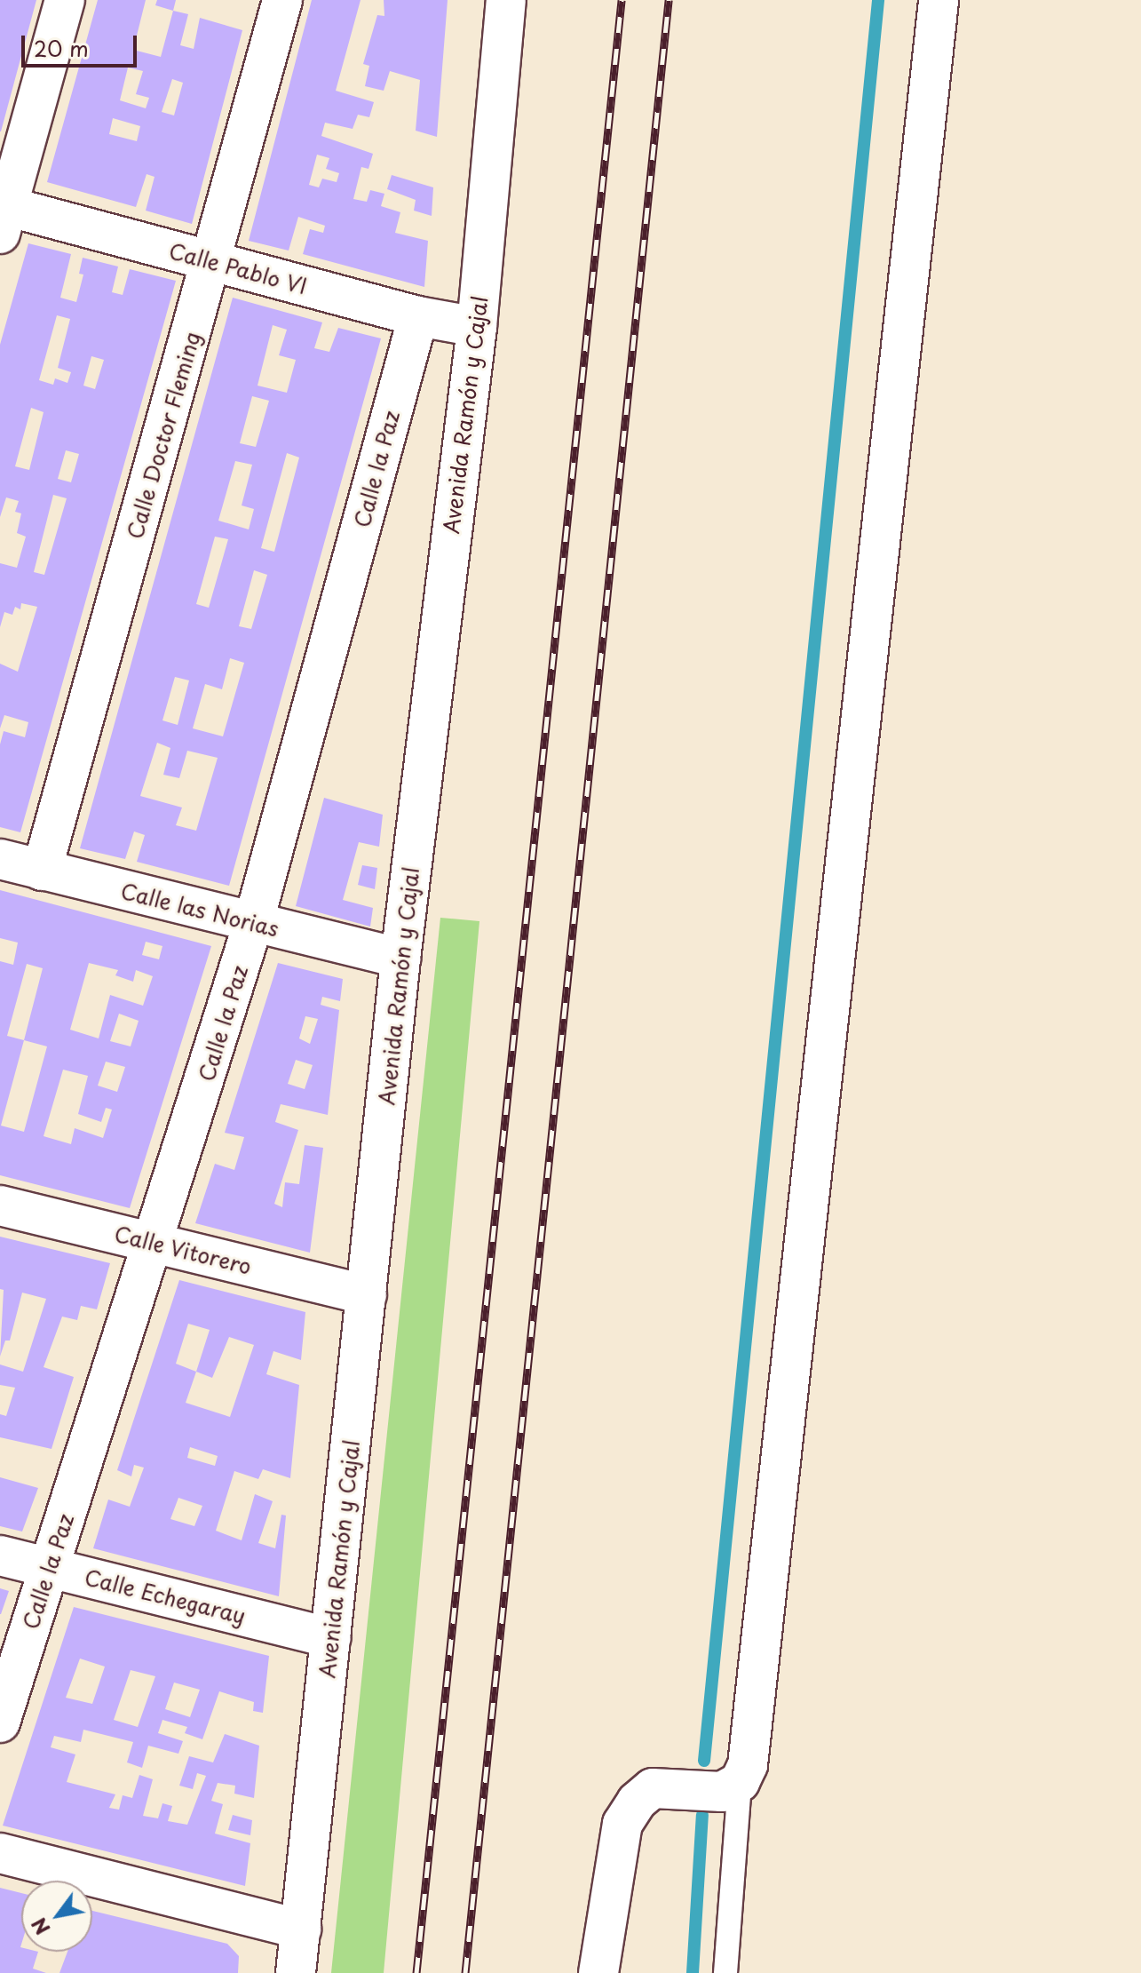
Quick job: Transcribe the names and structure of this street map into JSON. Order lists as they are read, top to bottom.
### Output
{
  "streets": {
    "street": [
      "Calle Pablo VI",
      "Avenida Ramón y Cajal",
      "Calle Doctor Fleming",
      "Calle la Paz",
      "Calle las Norias",
      "Calle Vitorero",
      "Calle Echegaray"
    ]
  },
  "crossings": [
    ["Calle Pablo VI", "Avenida Ramón y Cajal"],
    ["Calle Pablo VI", "Calle Doctor Fleming"],
    ["Calle Pablo VI", "Calle la Paz"],
    ["Avenida Ramón y Cajal", "Calle las Norias"],
    ["Avenida Ramón y Cajal", "Calle Vitorero"],
    ["Avenida Ramón y Cajal", "Calle Echegaray"],
    ["Calle Doctor Fleming", "Calle las Norias"],
    ["Calle la Paz", "Calle las Norias"],
    ["Calle la Paz", "Calle Vitorero"],
    ["Calle la Paz", "Calle Echegaray"]
  ],
  "scale_bar": "20 m",
  "north": "bottom left"
}
